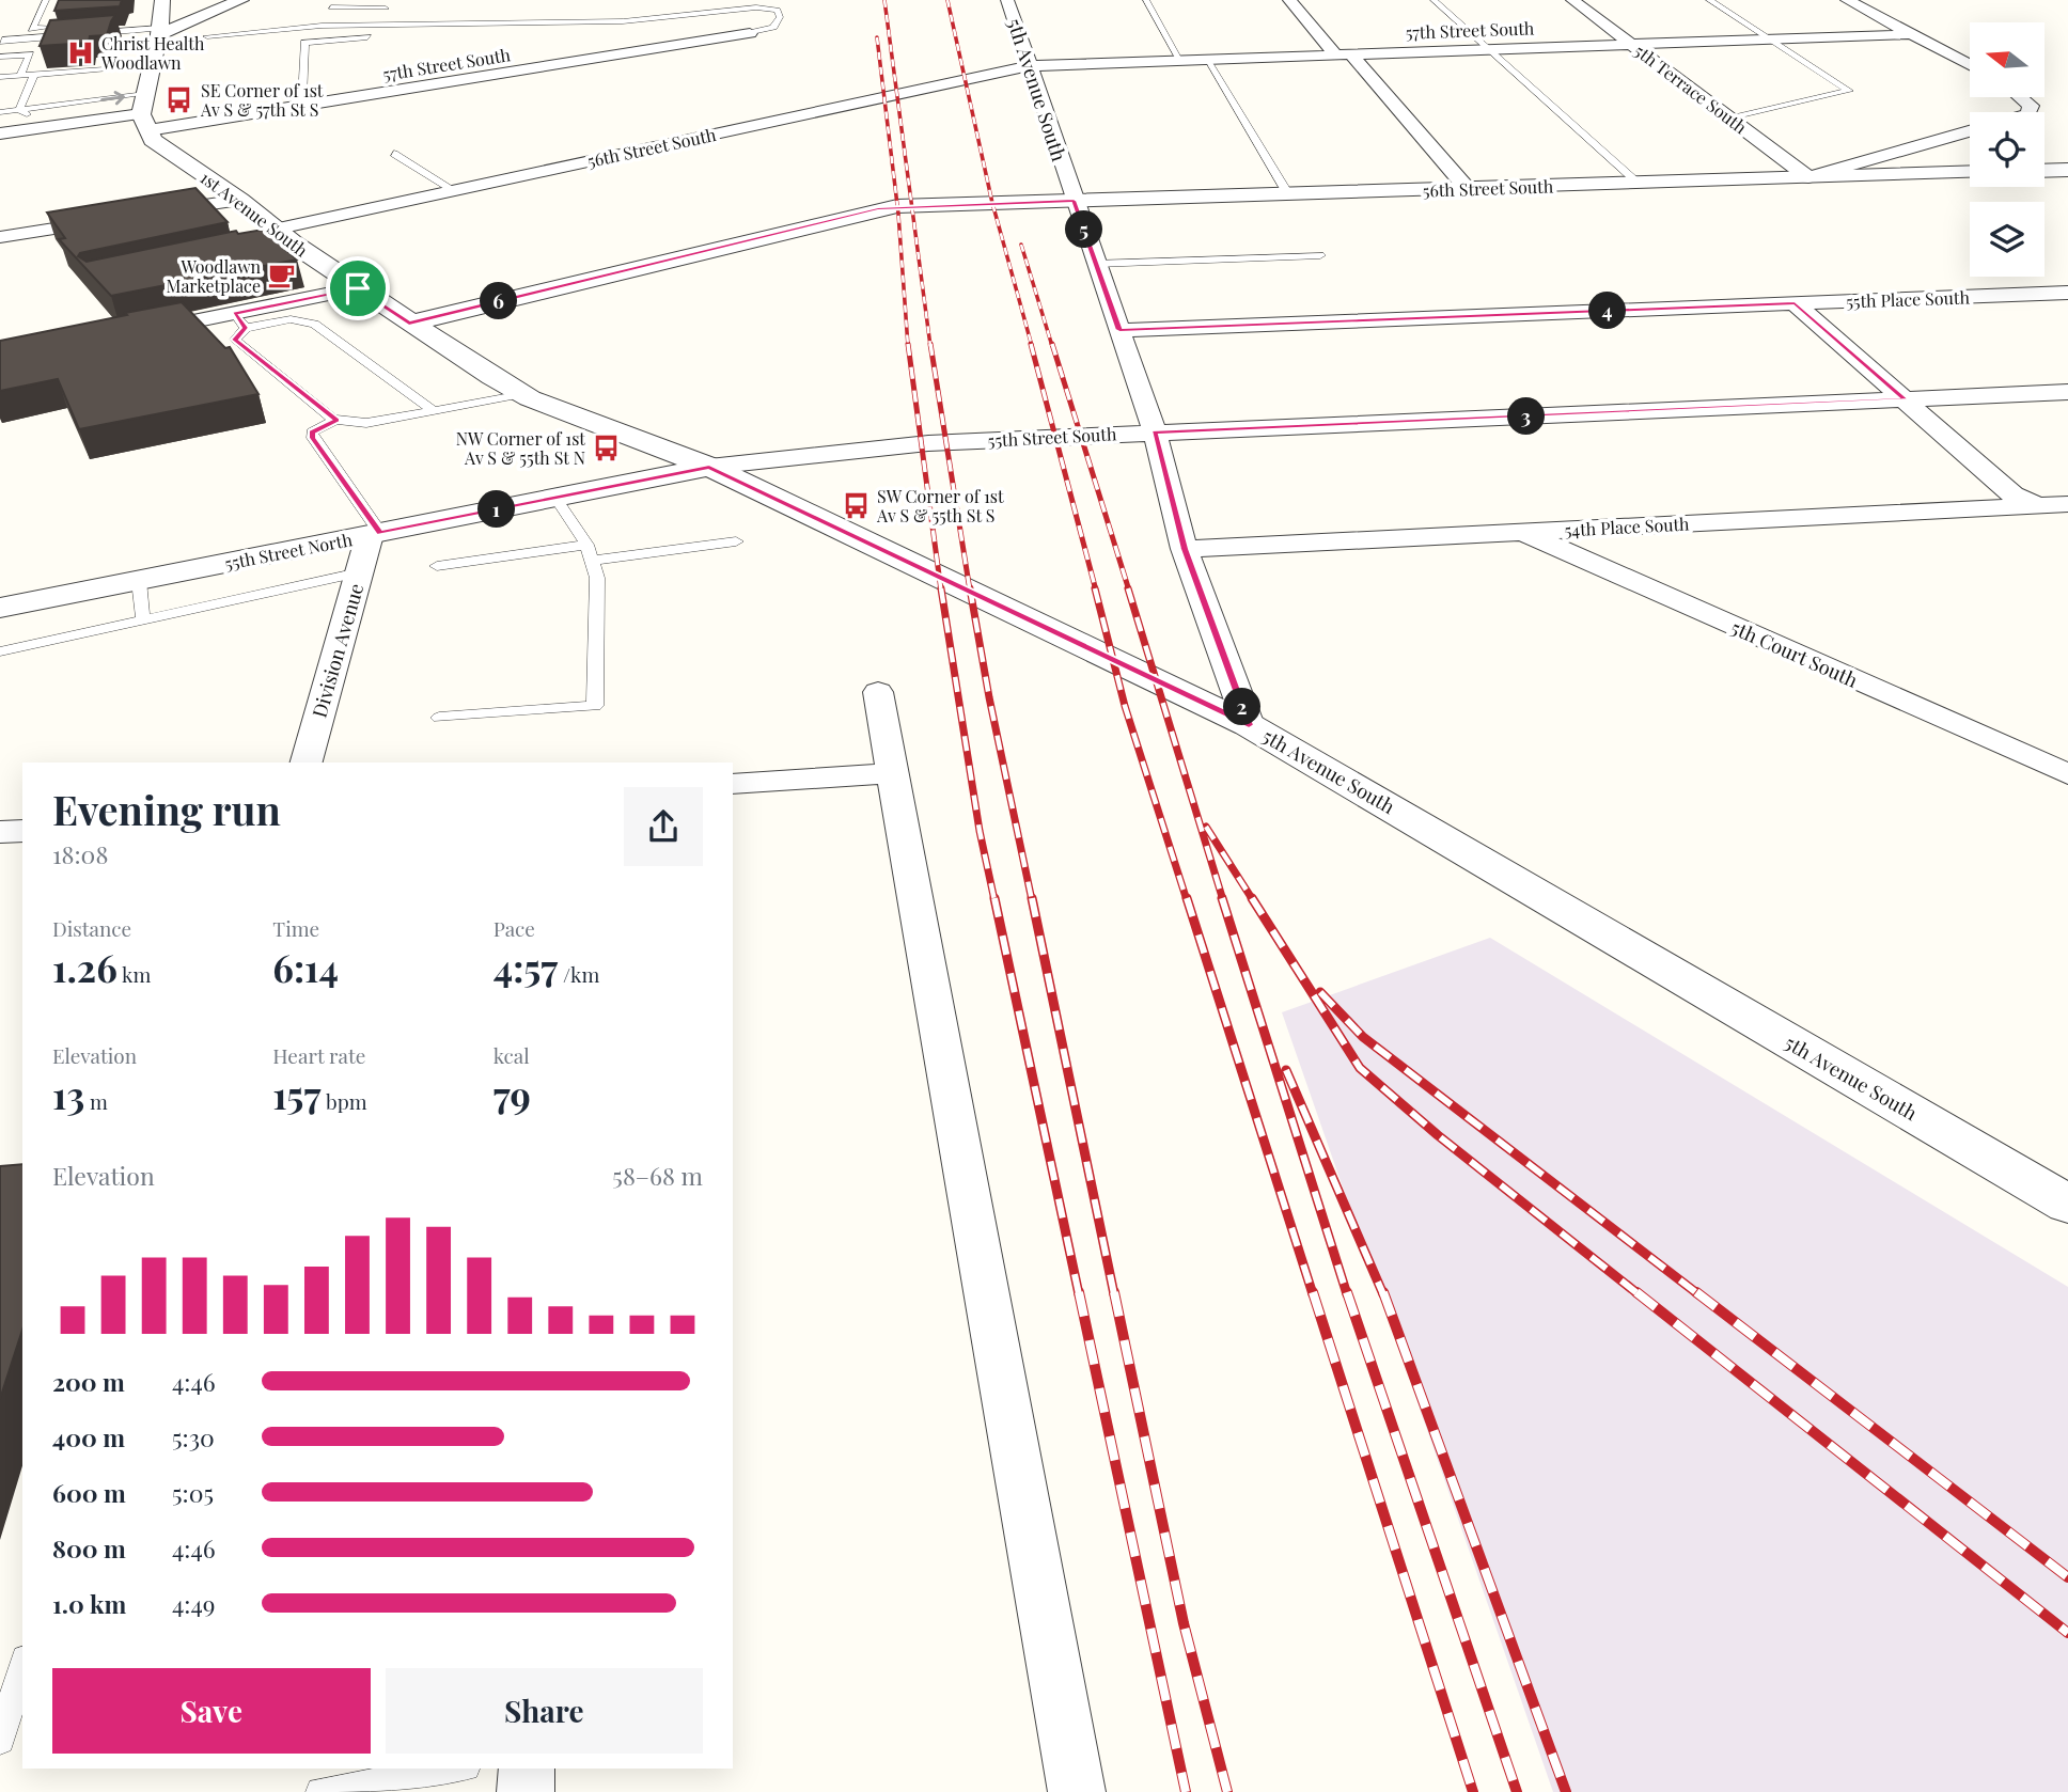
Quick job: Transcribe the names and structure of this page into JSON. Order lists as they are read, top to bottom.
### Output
{
  "streets": {
    "street": [
      "57th Street South",
      "5th Terrace South",
      "5th Avenue South",
      "56th Street South",
      "1st Avenue South",
      "55th Place South",
      "55th Street South",
      "54th Place South",
      "55th Street North",
      "Division Avenue",
      "5th Court South"
    ]
  },
  "crossings": [
    ["57th Street South", "5th Terrace South"],
    ["57th Street South", "5th Avenue South"],
    ["57th Street South", "56th Street South"],
    ["57th Street South", "1st Avenue South"],
    ["5th Terrace South", "56th Street South"],
    ["5th Avenue South", "56th Street South"],
    ["5th Avenue South", "1st Avenue South"],
    ["5th Avenue South", "55th Place South"],
    ["5th Avenue South", "55th Street South"],
    ["5th Avenue South", "54th Place South"],
    ["56th Street South", "1st Avenue South"],
    ["1st Avenue South", "55th Street South"],
    ["1st Avenue South", "55th Street North"],
    ["55th Street South", "55th Street North"],
    ["54th Place South", "5th Court South"],
    ["55th Street North", "Division Avenue"]
  ],
  "places": {
    "hospital": ["Christ Health Woodlawn"],
    "bus stop": ["SE Corner of 1st Av S & 57th St S", "NW Corner of 1st Av S & 55th St N", "SW Corner of 1st Av S & 55th St S"],
    "cafe": ["Woodlawn Marketplace"]
  },
  "north": "left",
  "page": {
    "pins": [
      "5",
      "6",
      "4",
      "3",
      "1",
      "2"
    ],
    "heading": ["Evening run", "18:08"],
    "stats": [
      ["Distance", "1.26 km"],
      ["Time", "6:14"],
      ["Pace", "4:57 /km"],
      ["Elevation", "13 m"],
      ["Heart rate", "157 bpm"],
      ["kcal", "79"]
    ],
    "chart": ["Elevation", "58–68 m"],
    "list": [
      {
        "name": "200 m",
        "note": "4:46"
      },
      {
        "name": "400 m",
        "note": "5:30"
      },
      {
        "name": "600 m",
        "note": "5:05"
      },
      {
        "name": "800 m",
        "note": "4:46"
      },
      {
        "name": "1.0 km",
        "note": "4:49"
      }
    ],
    "buttons": ["Save", "Share"]
  }
}
